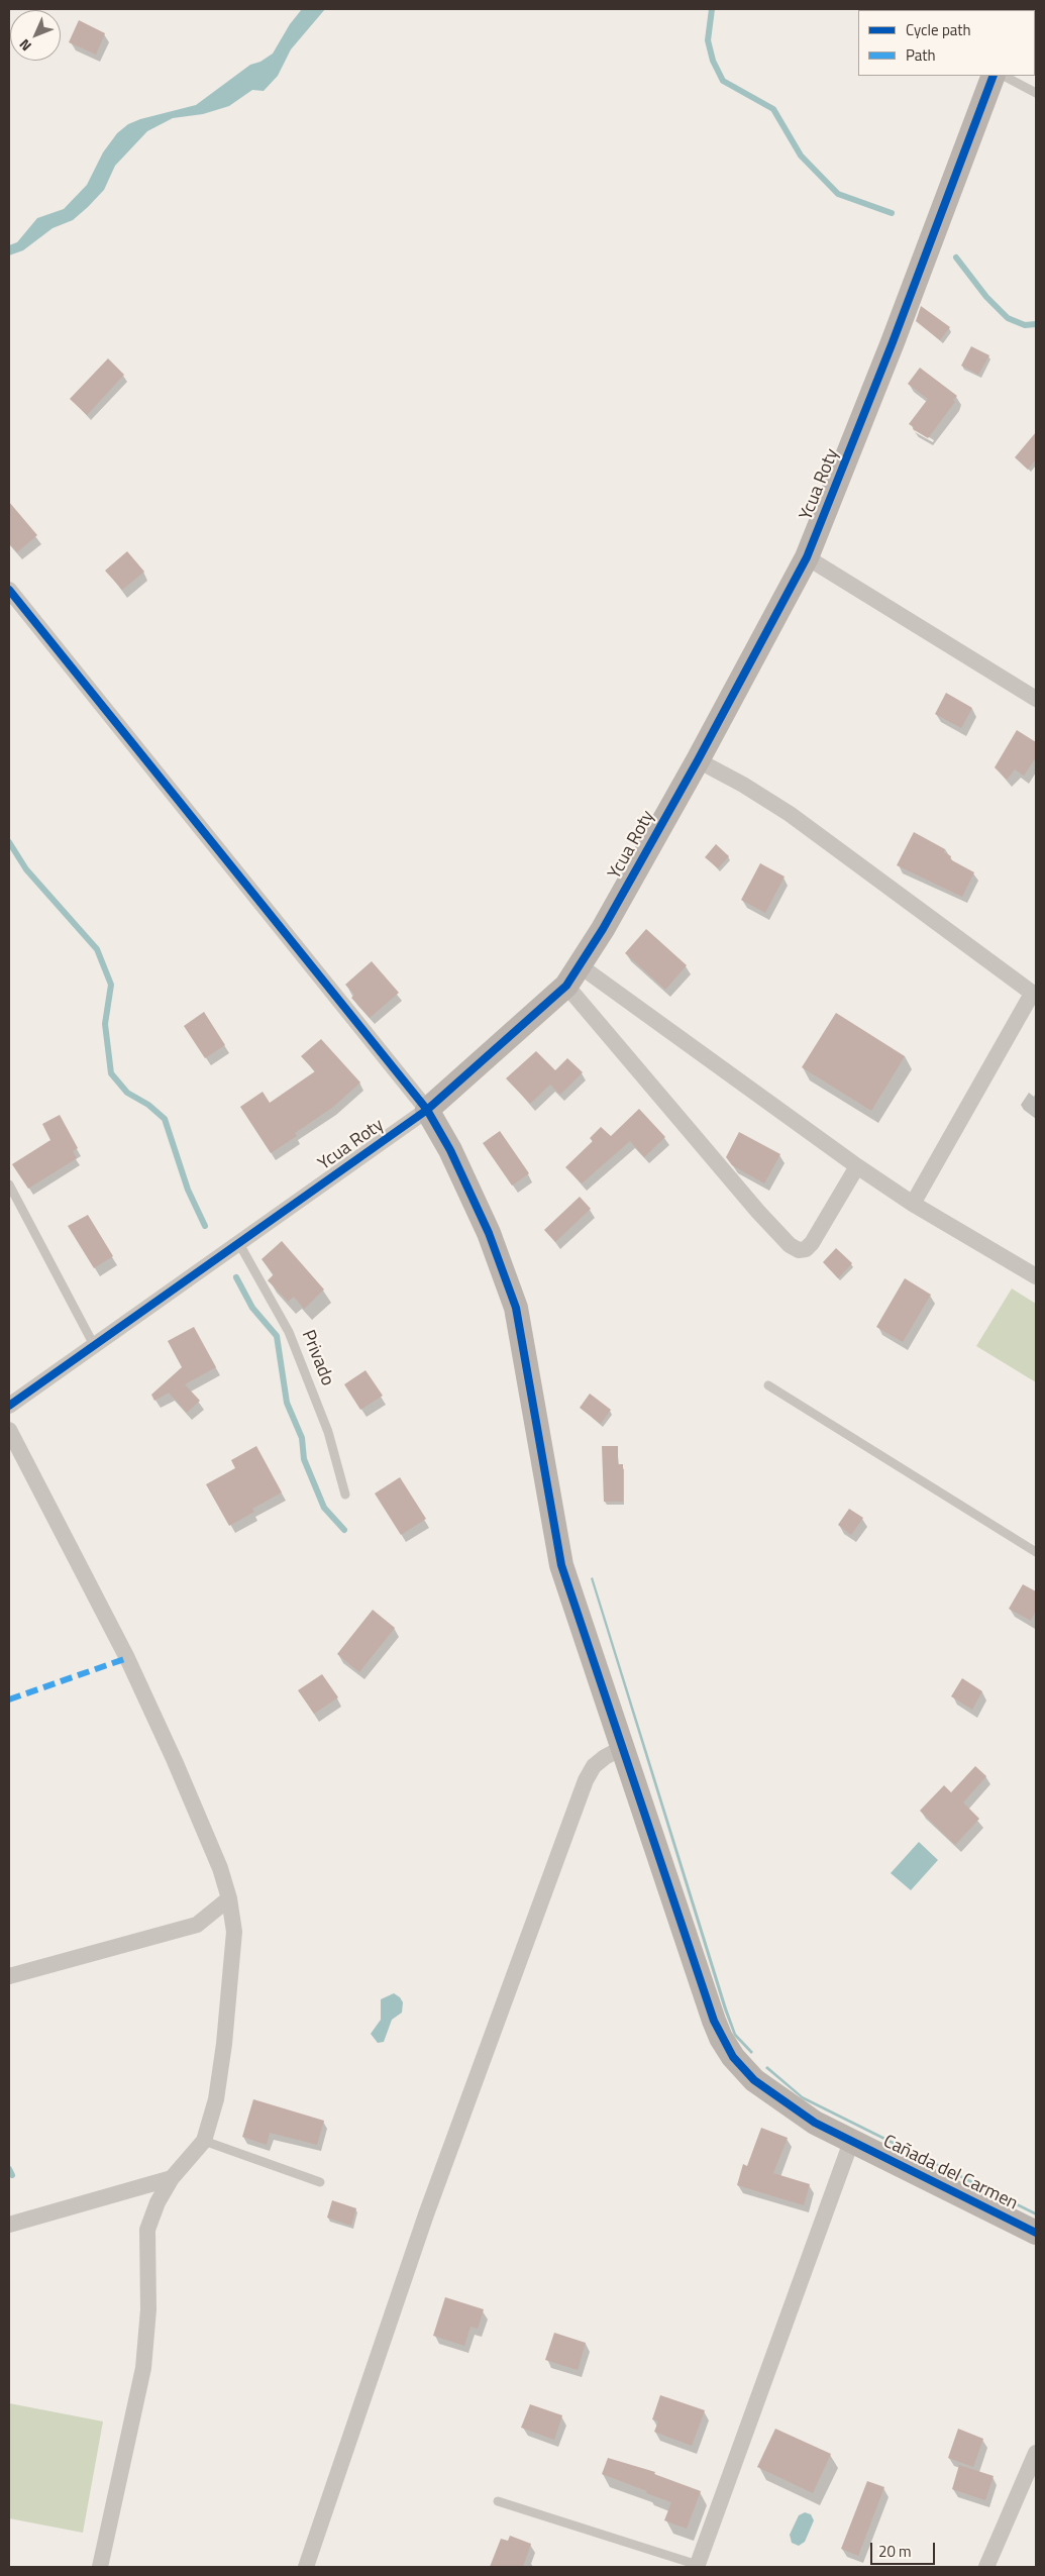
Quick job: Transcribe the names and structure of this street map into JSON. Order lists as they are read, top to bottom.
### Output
{
  "streets": {
    "street": ["Ycua Roty", "Cañada del Carmen"],
    "lane": ["Privado"]
  },
  "crossings": [
    ["Ycua Roty", "Privado"],
    ["Ycua Roty", "Cañada del Carmen"]
  ],
  "legend": ["Cycle path", "Path"],
  "scale_bar": "20 m",
  "north": "bottom left"
}
